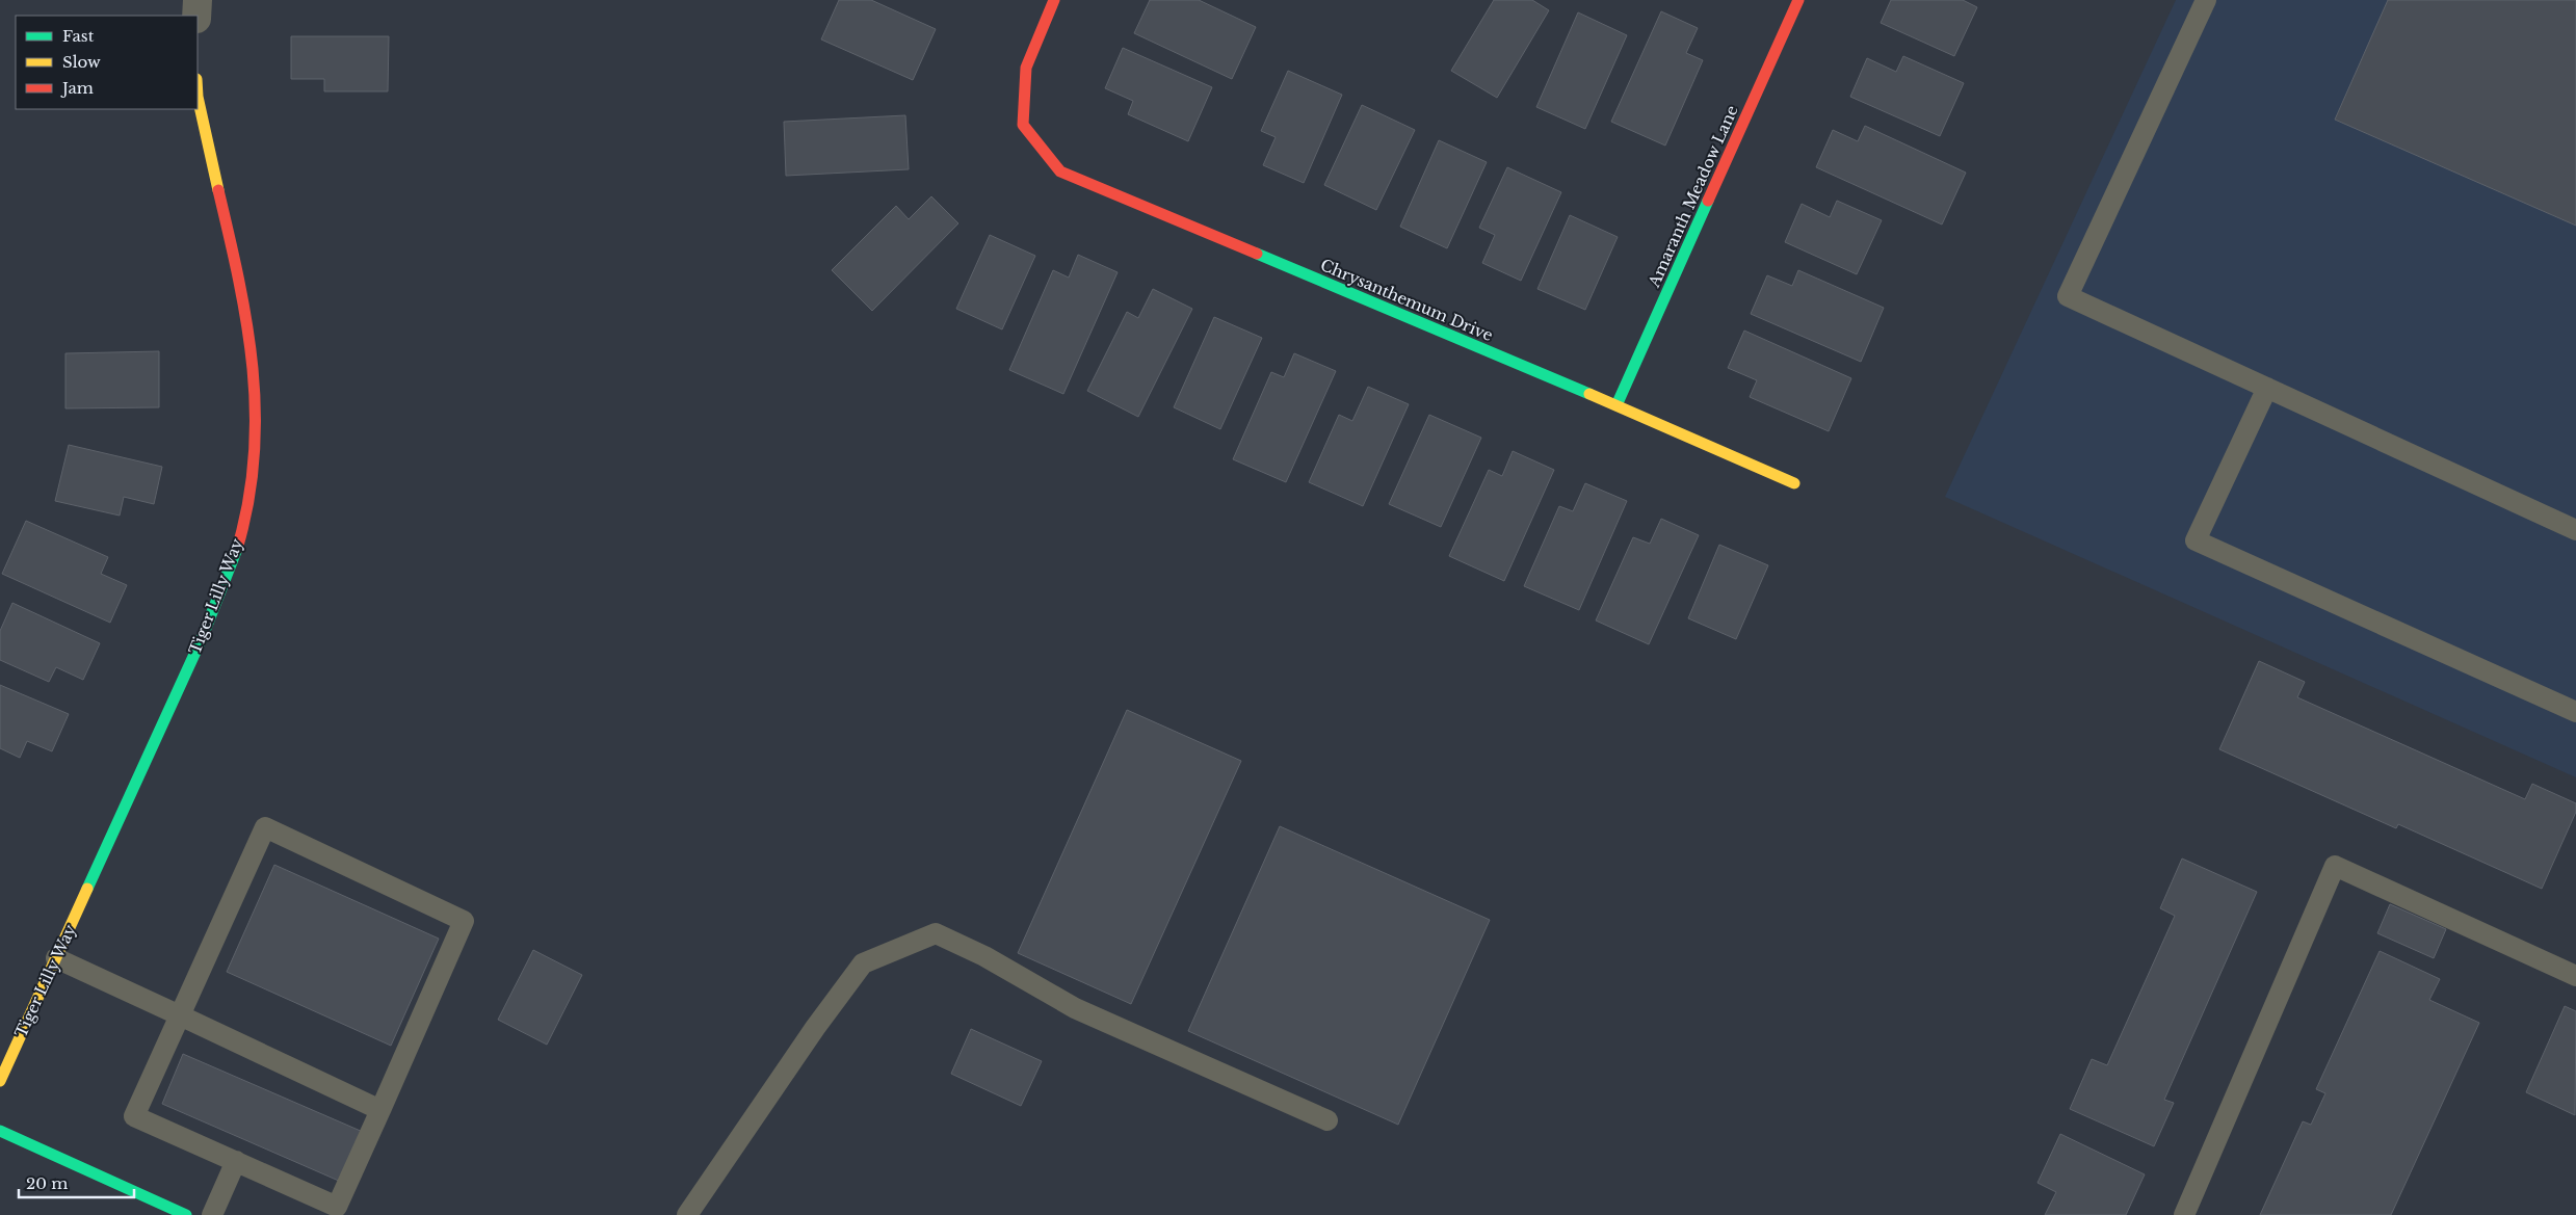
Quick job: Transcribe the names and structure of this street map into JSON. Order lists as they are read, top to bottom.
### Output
{
  "streets": {
    "street": ["Amaranth Meadow Lane", "Chrysanthemum Drive", "Tiger Lilly Way"]
  },
  "crossings": [
    ["Amaranth Meadow Lane", "Chrysanthemum Drive"]
  ],
  "legend": ["Fast", "Slow", "Jam"],
  "scale_bar": "20 m"
}
